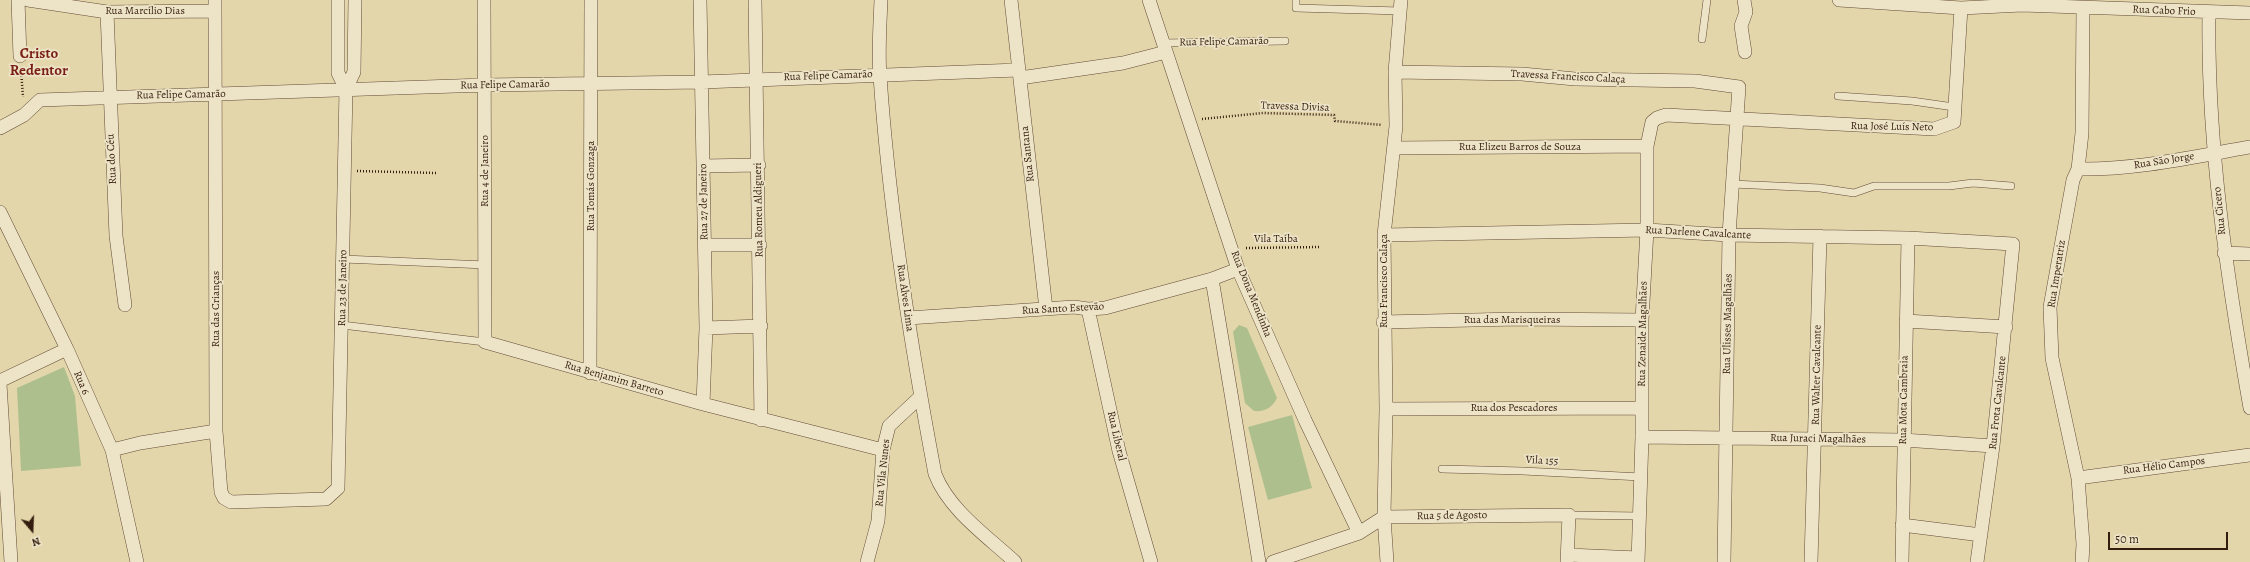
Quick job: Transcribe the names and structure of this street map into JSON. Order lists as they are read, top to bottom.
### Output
{
  "streets": {
    "street": [
      "Rua Marcílio Dias",
      "Rua Cabo Frio",
      "Rua Felipe Camarão",
      "Travessa Francisco Calaça",
      "Rua José Luís Neto",
      "Rua Elizeu Barros de Souza",
      "Rua Santana",
      "Rua do Céu",
      "Rua São Jorge",
      "Rua 4 de Janeiro",
      "Rua Tomás Gonzaga",
      "Rua 27 de Janeiro",
      "Rua Romeu Aldigueri",
      "Rua Cicero",
      "Rua Darlene Cavalcante",
      "Rua Imperatriz",
      "Rua Francisco Calaça",
      "Rua 23 de Janeiro",
      "Rua Dona Mendinha",
      "Rua Alves Lima",
      "Rua das Crianças",
      "Rua Santo Estevão",
      "Rua das Marisqueiras",
      "Rua Ulisses Magalhães",
      "Rua Zenaide Magalhães",
      "Rua Walter Cavalcante",
      "Rua Benjamim Barreto",
      "Rua 6",
      "Rua Mota Cambraia",
      "Rua Frota Cavalcante",
      "Rua dos Pescadores",
      "Rua Liberal",
      "Rua Juraci Magalhães",
      "Rua Hélio Campos",
      "Rua Vila Nunes",
      "Rua 5 de Agosto"
    ],
    "lane": ["Vila 155"],
    "path": ["Travessa Divisa", "Vila Taíba"]
  },
  "crossings": [
    ["Rua Marcílio Dias", "Rua do Céu"],
    ["Rua Marcílio Dias", "Rua das Crianças"],
    ["Rua Cabo Frio", "Rua José Luís Neto"],
    ["Rua Cabo Frio", "Rua Cicero"],
    ["Rua Cabo Frio", "Rua Imperatriz"],
    ["Rua Felipe Camarão", "Rua Santana"],
    ["Rua Felipe Camarão", "Rua do Céu"],
    ["Rua Felipe Camarão", "Rua 4 de Janeiro"],
    ["Rua Felipe Camarão", "Rua Tomás Gonzaga"],
    ["Rua Felipe Camarão", "Rua 27 de Janeiro"],
    ["Rua Felipe Camarão", "Rua Romeu Aldigueri"],
    ["Rua Felipe Camarão", "Rua 23 de Janeiro"],
    ["Rua Felipe Camarão", "Rua Dona Mendinha"],
    ["Rua Felipe Camarão", "Rua Alves Lima"],
    ["Rua Felipe Camarão", "Rua das Crianças"],
    ["Travessa Francisco Calaça", "Rua Francisco Calaça"],
    ["Travessa Francisco Calaça", "Rua Ulisses Magalhães"],
    ["Travessa Divisa", "Rua Francisco Calaça"],
    ["Travessa Divisa", "Rua Dona Mendinha"],
    ["Rua José Luís Neto", "Rua Ulisses Magalhães"],
    ["Rua José Luís Neto", "Rua Zenaide Magalhães"],
    ["Rua Elizeu Barros de Souza", "Rua Francisco Calaça"],
    ["Rua Elizeu Barros de Souza", "Rua Zenaide Magalhães"],
    ["Rua Santana", "Rua Santo Estevão"],
    ["Rua São Jorge", "Rua Cicero"],
    ["Rua São Jorge", "Rua Imperatriz"],
    ["Rua 4 de Janeiro", "Rua Benjamim Barreto"],
    ["Rua Tomás Gonzaga", "Rua Benjamim Barreto"],
    ["Rua 27 de Janeiro", "Rua Benjamim Barreto"],
    ["Rua Romeu Aldigueri", "Rua Benjamim Barreto"],
    ["Rua Darlene Cavalcante", "Rua Francisco Calaça"],
    ["Rua Darlene Cavalcante", "Rua Ulisses Magalhães"],
    ["Rua Darlene Cavalcante", "Rua Zenaide Magalhães"],
    ["Rua Darlene Cavalcante", "Rua Walter Cavalcante"],
    ["Rua Darlene Cavalcante", "Rua Mota Cambraia"],
    ["Rua Darlene Cavalcante", "Rua Frota Cavalcante"],
    ["Vila Taíba", "Rua Dona Mendinha"],
    ["Rua Imperatriz", "Rua Hélio Campos"],
    ["Rua Francisco Calaça", "Rua das Marisqueiras"],
    ["Rua Francisco Calaça", "Rua dos Pescadores"],
    ["Rua Francisco Calaça", "Rua 5 de Agosto"],
    ["Rua 23 de Janeiro", "Rua das Crianças"],
    ["Rua 23 de Janeiro", "Rua Benjamim Barreto"],
    ["Rua Dona Mendinha", "Rua Santo Estevão"],
    ["Rua Alves Lima", "Rua Santo Estevão"],
    ["Rua Alves Lima", "Rua Vila Nunes"],
    ["Rua Santo Estevão", "Rua Liberal"],
    ["Rua das Marisqueiras", "Rua Zenaide Magalhães"],
    ["Rua Ulisses Magalhães", "Rua Zenaide Magalhães"],
    ["Rua Ulisses Magalhães", "Rua Juraci Magalhães"],
    ["Rua Zenaide Magalhães", "Rua dos Pescadores"],
    ["Rua Zenaide Magalhães", "Rua Juraci Magalhães"],
    ["Rua Zenaide Magalhães", "Vila 155"],
    ["Rua Zenaide Magalhães", "Rua 5 de Agosto"],
    ["Rua Walter Cavalcante", "Rua Juraci Magalhães"],
    ["Rua Benjamim Barreto", "Rua Vila Nunes"],
    ["Rua Mota Cambraia", "Rua Juraci Magalhães"],
    ["Rua Frota Cavalcante", "Rua Juraci Magalhães"]
  ],
  "districts": ["Cristo Redentor"],
  "scale_bar": "50 m",
  "north": "bottom"
}
